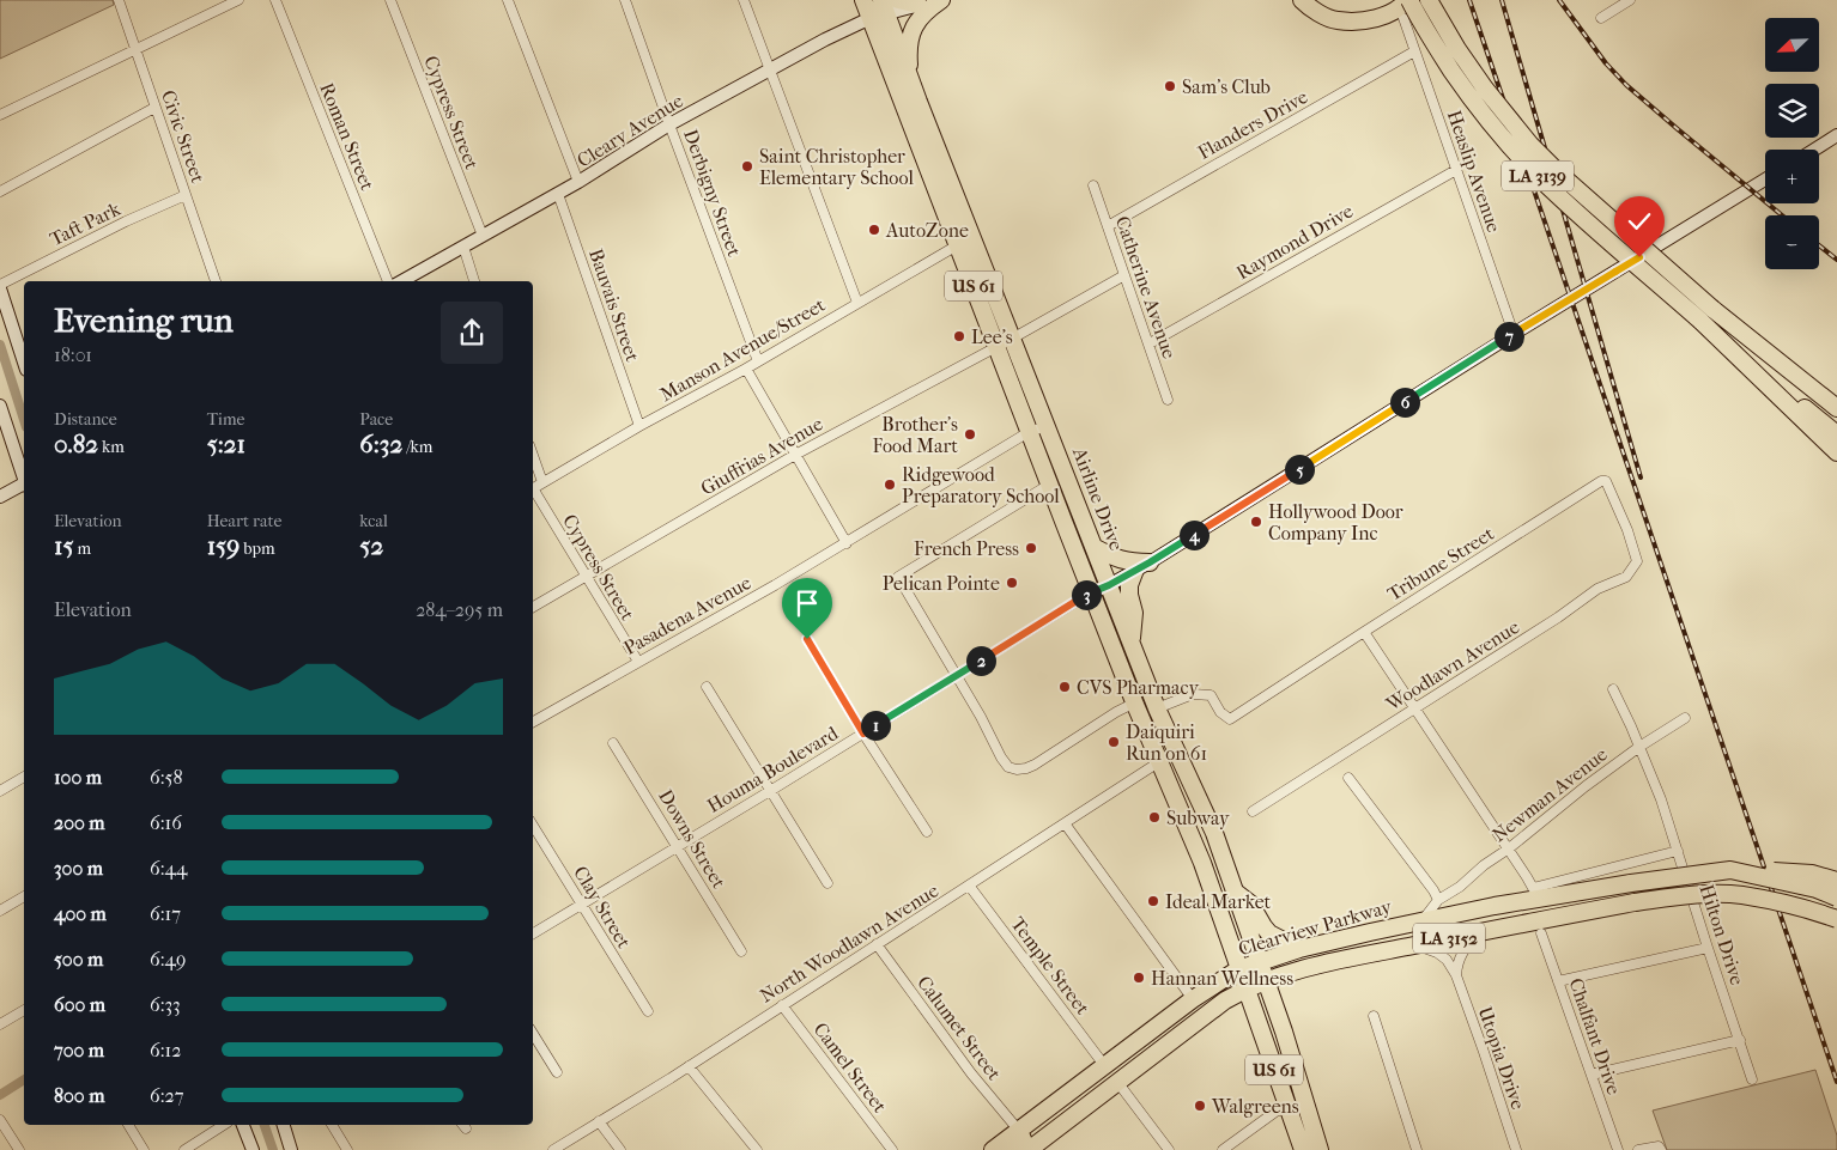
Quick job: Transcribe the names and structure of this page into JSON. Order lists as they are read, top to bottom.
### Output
{
  "streets": {
    "highway": [
      "LA 3139",
      "US 61",
      "Airline Drive",
      "Clearview Parkway",
      "LA 3152"
    ],
    "main road": ["Cleary Avenue"],
    "street": [
      "Cypress Street",
      "Flanders Drive",
      "Civic Street",
      "Roman Street",
      "Heaslip Avenue",
      "Derbigny Street",
      "Taft Park",
      "Raymond Drive",
      "Catherine Avenue",
      "Bauvais Street",
      "Manson Avenue/Street",
      "Giuffrias Avenue",
      "Tribune Street",
      "Pasadena Avenue",
      "Woodlawn Avenue",
      "Houma Boulevard",
      "Newman Avenue",
      "Downs Street",
      "Clay Street",
      "Hilton Drive",
      "North Woodlawn Avenue",
      "Temple Street",
      "Calumet Street",
      "Chalfant Drive",
      "Utopia Drive",
      "Camel Street"
    ]
  },
  "crossings": [
    ["Cypress Street", "Cleary Avenue"],
    ["Cypress Street", "Giuffrias Avenue"],
    ["Cypress Street", "Pasadena Avenue"],
    ["Flanders Drive", "Heaslip Avenue"],
    ["Flanders Drive", "Catherine Avenue"],
    ["Cleary Avenue", "Derbigny Street"],
    ["Cleary Avenue", "Bauvais Street"],
    ["Cleary Avenue", "Airline Drive"],
    ["Civic Street", "Taft Park"],
    ["Heaslip Avenue", "Raymond Drive"],
    ["Derbigny Street", "Manson Avenue/Street"],
    ["Raymond Drive", "Catherine Avenue"],
    ["Catherine Avenue", "Giuffrias Avenue"],
    ["Bauvais Street", "Manson Avenue/Street"],
    ["Manson Avenue/Street", "Airline Drive"],
    ["Giuffrias Avenue", "Airline Drive"],
    ["Airline Drive", "Tribune Street"],
    ["Airline Drive", "Pasadena Avenue"],
    ["Airline Drive", "Houma Boulevard"],
    ["Airline Drive", "Clearview Parkway"],
    ["Airline Drive", "LA 3152"],
    ["Airline Drive", "North Woodlawn Avenue"],
    ["Tribune Street", "Woodlawn Avenue"],
    ["Houma Boulevard", "Downs Street"],
    ["Houma Boulevard", "Clay Street"],
    ["Newman Avenue", "Hilton Drive"],
    ["Clearview Parkway", "LA 3152"],
    ["Clearview Parkway", "Temple Street"],
    ["Clearview Parkway", "Calumet Street"],
    ["LA 3152", "Utopia Drive"],
    ["North Woodlawn Avenue", "Temple Street"],
    ["North Woodlawn Avenue", "Calumet Street"],
    ["North Woodlawn Avenue", "Camel Street"]
  ],
  "places": [
    "Sam's Club",
    "Saint Christopher Elementary School",
    "AutoZone",
    "Lee's",
    "Brother's Food Mart",
    "Ridgewood Preparatory School",
    "Hollywood Door Company Inc",
    "French Press",
    "Pelican Pointe",
    "CVS Pharmacy",
    "Daiquiri Run on 61",
    "Subway",
    "Ideal Market",
    "Hannan Wellness",
    "Walgreens"
  ],
  "north": "bottom left",
  "page": {
    "map_buttons": ["+", "−"],
    "heading": ["Evening run", "18:01"],
    "pins": [
      "7",
      "6",
      "5",
      "4",
      "3",
      "2",
      "1"
    ],
    "stats": [
      ["Distance", "0.82 km"],
      ["Time", "5:21"],
      ["Pace", "6:32 /km"],
      ["Elevation", "15 m"],
      ["Heart rate", "159 bpm"],
      ["kcal", "52"]
    ],
    "chart": ["Elevation", "284–295 m"],
    "list": [
      {
        "name": "100 m",
        "note": "6:58"
      },
      {
        "name": "200 m",
        "note": "6:16"
      },
      {
        "name": "300 m",
        "note": "6:44"
      },
      {
        "name": "400 m",
        "note": "6:17"
      },
      {
        "name": "500 m",
        "note": "6:49"
      },
      {
        "name": "600 m",
        "note": "6:33"
      },
      {
        "name": "700 m",
        "note": "6:12"
      },
      {
        "name": "800 m",
        "note": "6:27"
      }
    ]
  }
}
